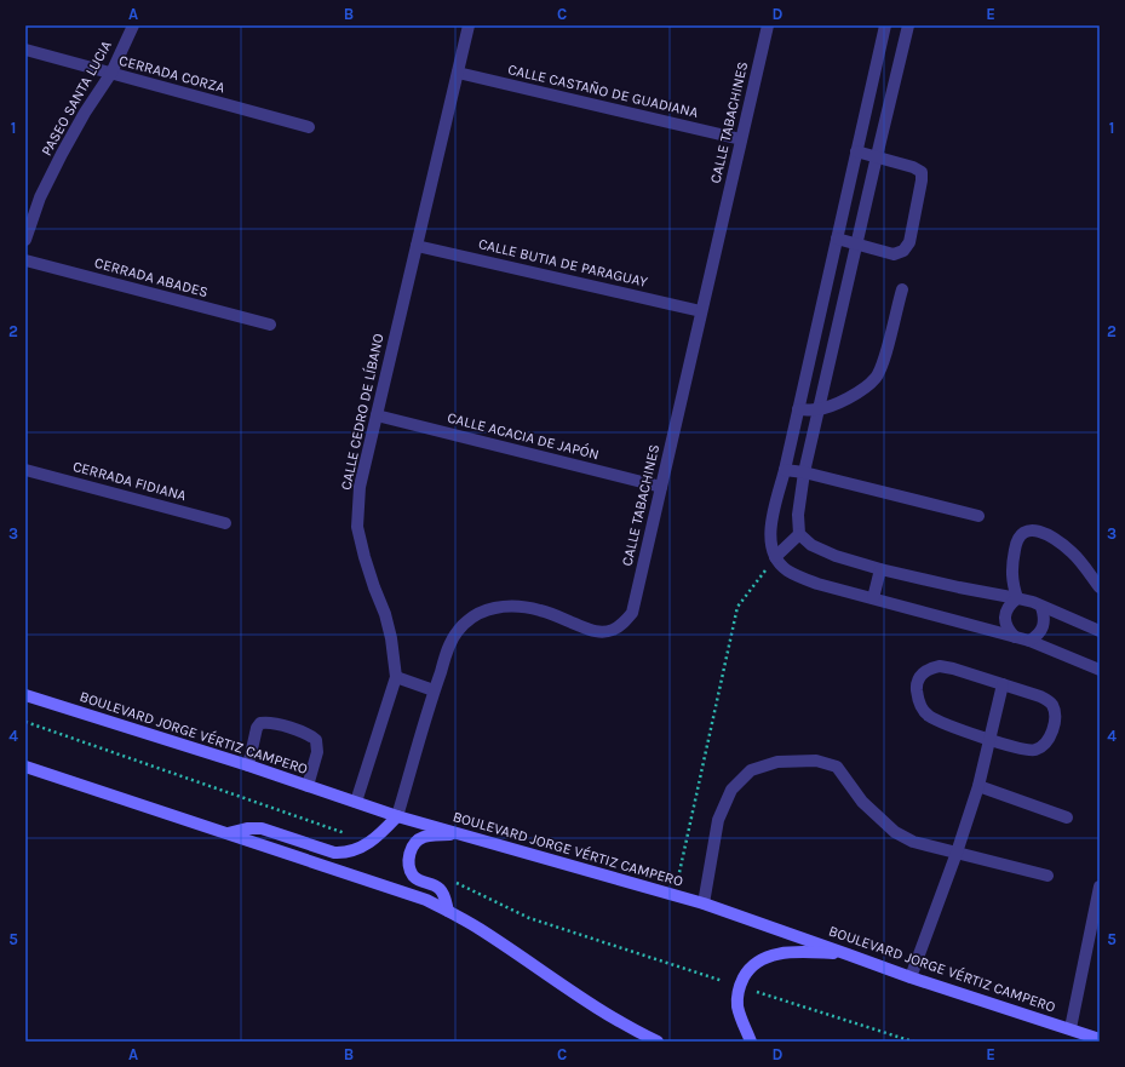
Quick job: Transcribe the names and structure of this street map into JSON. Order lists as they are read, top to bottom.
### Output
{
  "streets": {
    "main road": ["BOULEVARD JORGE VÉRTIZ CAMPERO"],
    "street": [
      "CERRADA CORZA",
      "CALLE CASTAÑO DE GUADIANA",
      "PASEO SANTA LUCIA",
      "CALLE TABACHINES",
      "CALLE BUTIA DE PARAGUAY",
      "CERRADA ABADES",
      "CALLE CEDRO DE LÍBANO",
      "CALLE ACACIA DE JAPÓN",
      "CERRADA FIDIANA"
    ]
  },
  "crossings": [
    ["CERRADA CORZA", "PASEO SANTA LUCIA"],
    ["CALLE CASTAÑO DE GUADIANA", "CALLE TABACHINES"],
    ["CALLE CASTAÑO DE GUADIANA", "CALLE CEDRO DE LÍBANO"],
    ["CALLE TABACHINES", "CALLE BUTIA DE PARAGUAY"],
    ["CALLE TABACHINES", "CALLE ACACIA DE JAPÓN"],
    ["CALLE TABACHINES", "BOULEVARD JORGE VÉRTIZ CAMPERO"],
    ["CALLE BUTIA DE PARAGUAY", "CALLE CEDRO DE LÍBANO"],
    ["CALLE CEDRO DE LÍBANO", "CALLE ACACIA DE JAPÓN"],
    ["CALLE CEDRO DE LÍBANO", "BOULEVARD JORGE VÉRTIZ CAMPERO"]
  ],
  "grid": {
    "columns": [
      "A",
      "B",
      "C",
      "D",
      "E"
    ],
    "rows": [
      "1",
      "2",
      "3",
      "4",
      "5"
    ]
  }
}
